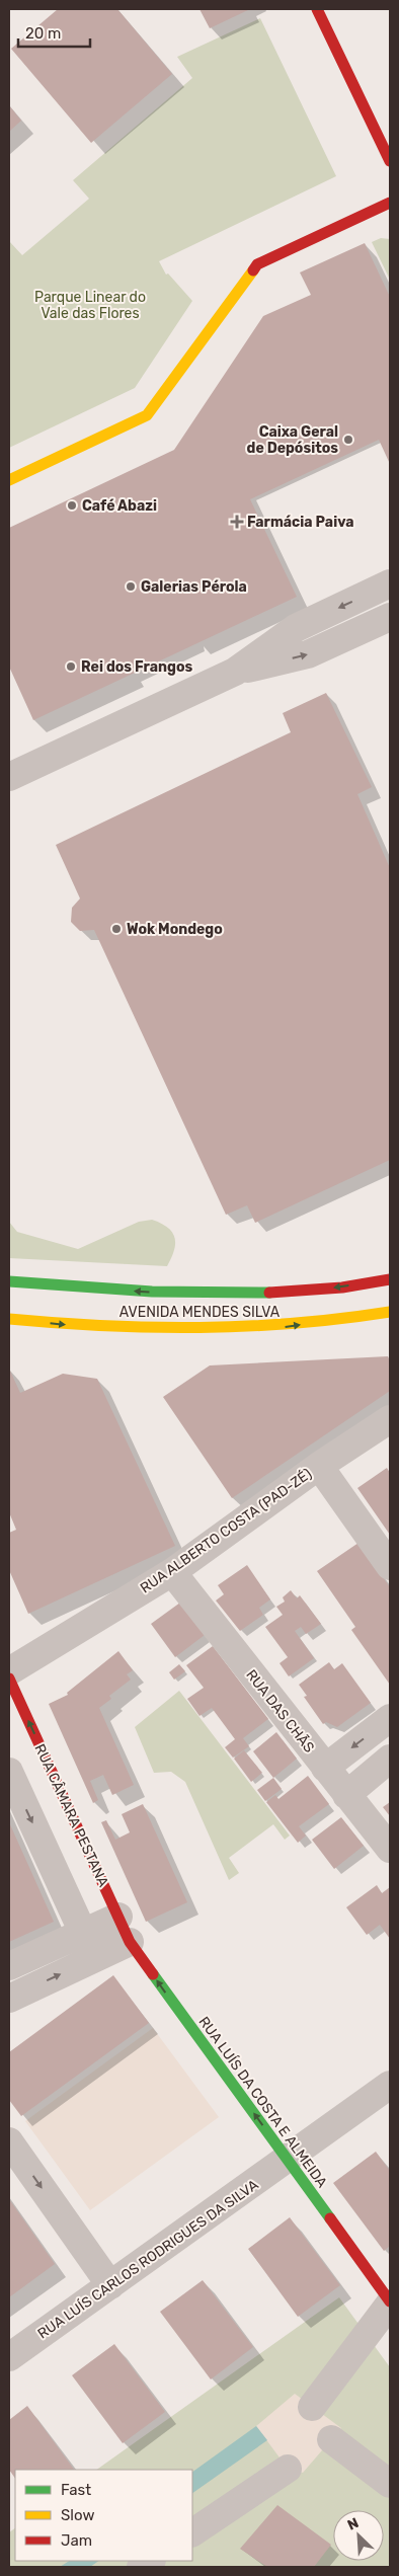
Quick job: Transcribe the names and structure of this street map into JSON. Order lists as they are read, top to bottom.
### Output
{
  "streets": {
    "street": [
      "AVENIDA MENDES SILVA",
      "RUA ALBERTO COSTA (PAD-ZÉ)",
      "RUA DAS CHÃS",
      "RUA CÂMARA PESTANA",
      "RUA LUÍS DA COSTA E ALMEIDA",
      "RUA LUÍS CARLOS RODRIGUES DA SILVA"
    ]
  },
  "crossings": [
    ["RUA ALBERTO COSTA (PAD-ZÉ)", "RUA DAS CHÃS"],
    ["RUA CÂMARA PESTANA", "RUA LUÍS DA COSTA E ALMEIDA"],
    ["RUA LUÍS DA COSTA E ALMEIDA", "RUA LUÍS CARLOS RODRIGUES DA SILVA"]
  ],
  "one_way": ["RUA LUÍS DA COSTA E ALMEIDA"],
  "parks": ["Parque Linear do Vale das Flores"],
  "places": {
    "other": [
      "Caixa Geral de Depósitos",
      "Café Abazi",
      "Galerias Pérola",
      "Rei dos Frangos",
      "Wok Mondego"
    ],
    "health": ["Farmácia Paiva"]
  },
  "legend": ["Fast", "Slow", "Jam"],
  "scale_bar": "20 m",
  "north": "top left"
}
